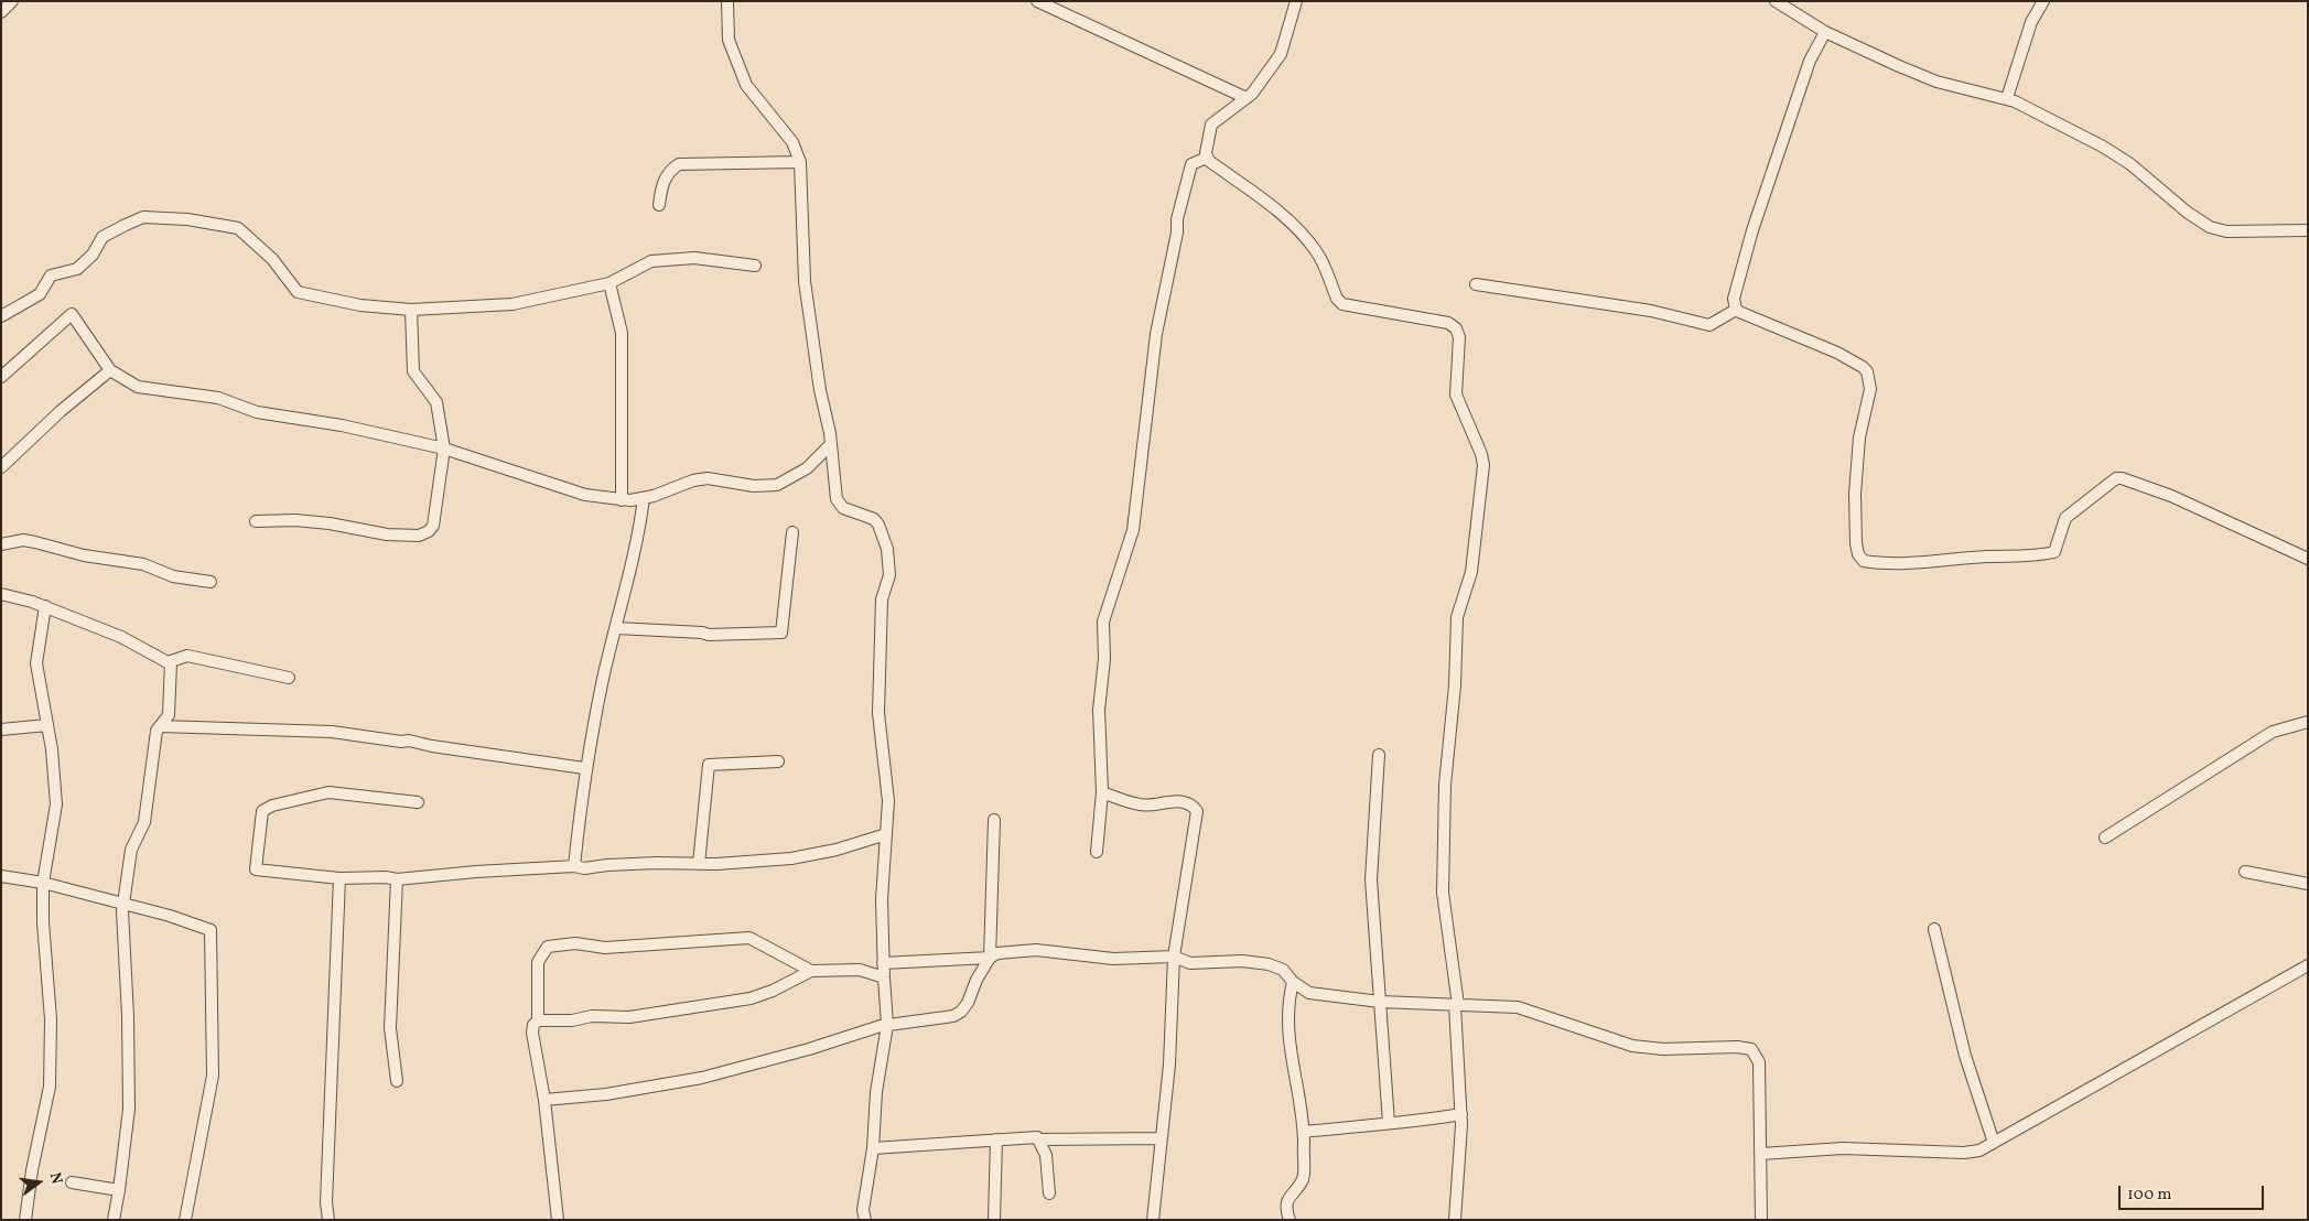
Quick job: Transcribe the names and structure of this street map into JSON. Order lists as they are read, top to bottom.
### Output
{
  "scale_bar": "100 m",
  "north": "right"
}
